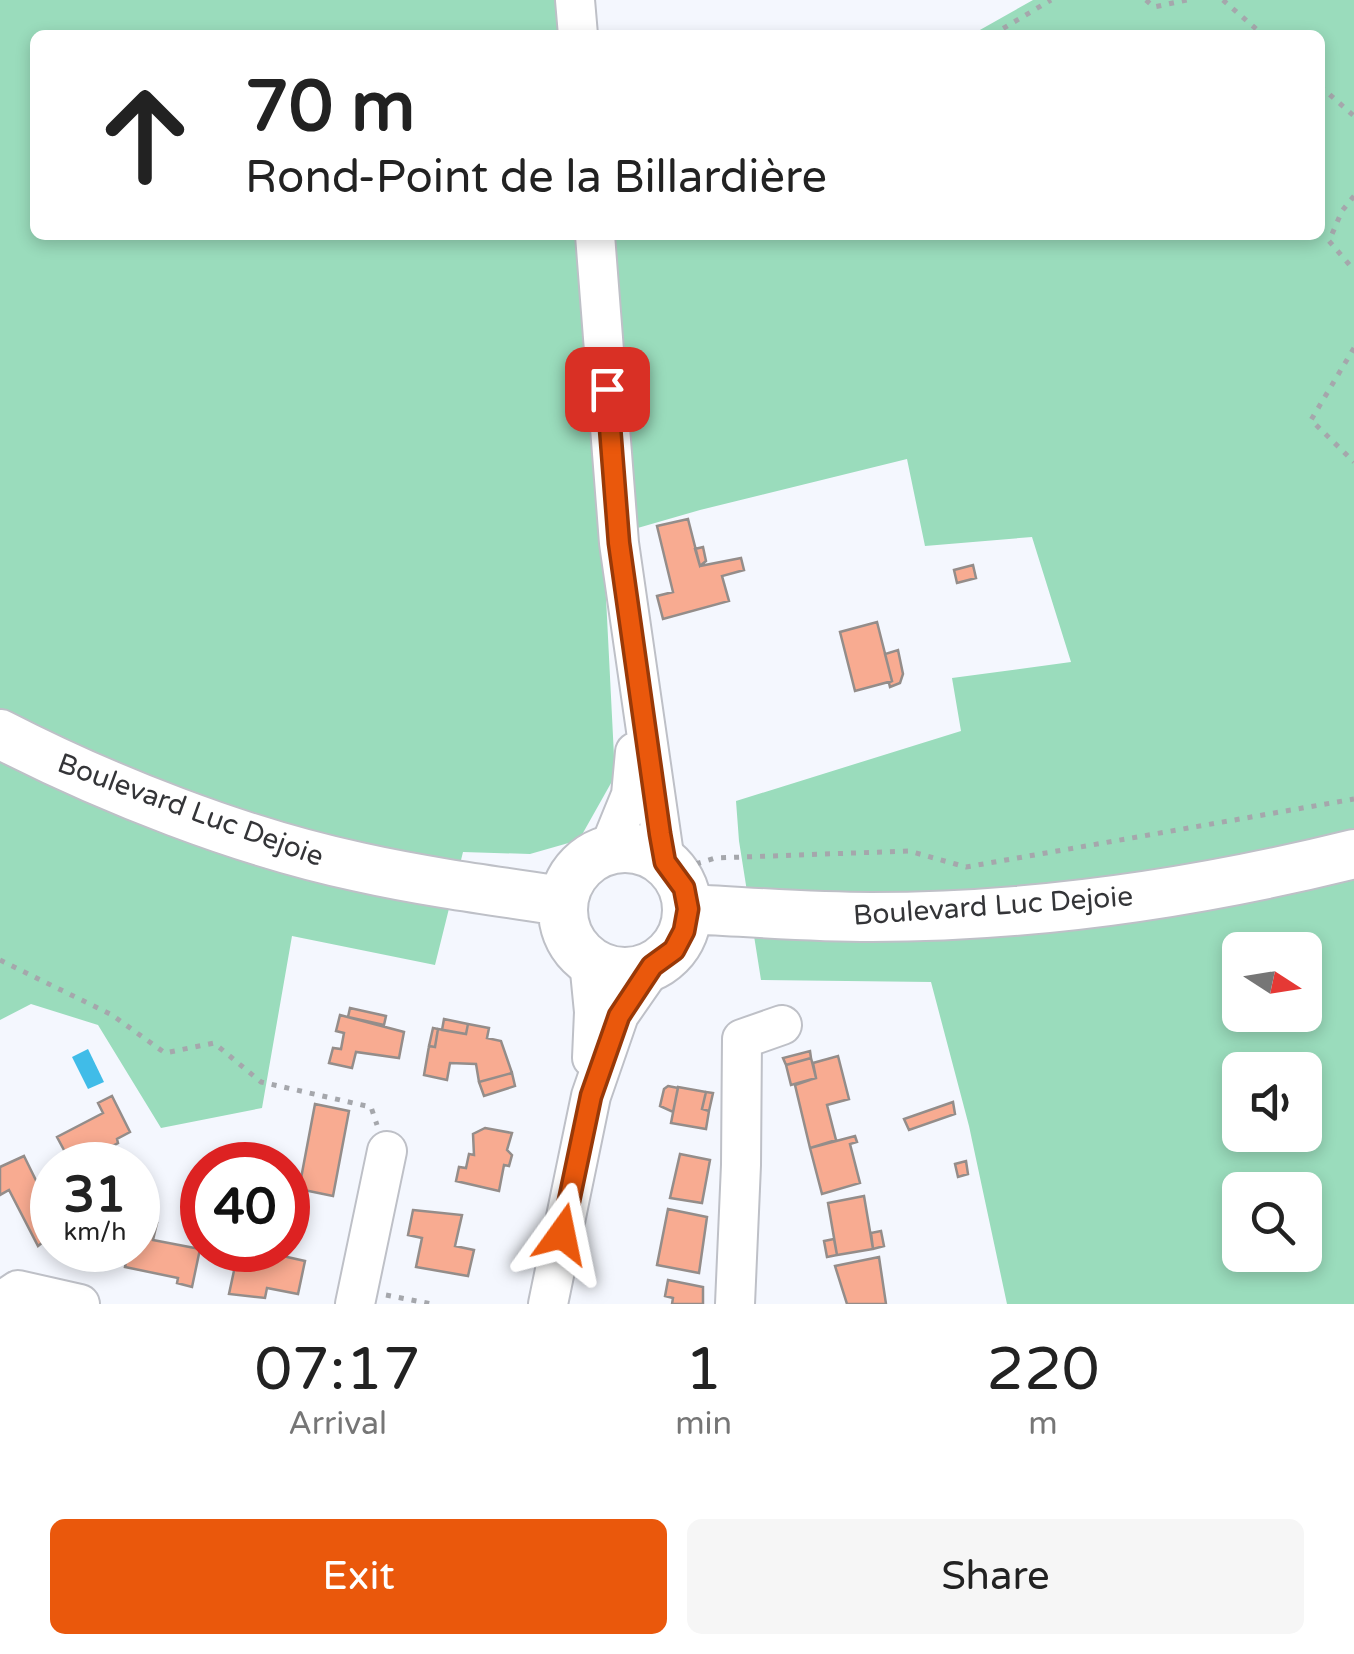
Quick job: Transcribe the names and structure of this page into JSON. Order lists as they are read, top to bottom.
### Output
{
  "streets": {
    "main road": ["Boulevard Luc Dejoie"]
  },
  "north": "right",
  "page": {
    "turn": ["70 m", "Rond-Point de la Billardière"],
    "speed": "31 km/h",
    "limit": "40",
    "eta": [
      "07:17",
      "Arrival",
      "1",
      "min",
      "220",
      "m"
    ],
    "buttons": ["Exit", "Share"]
  }
}
